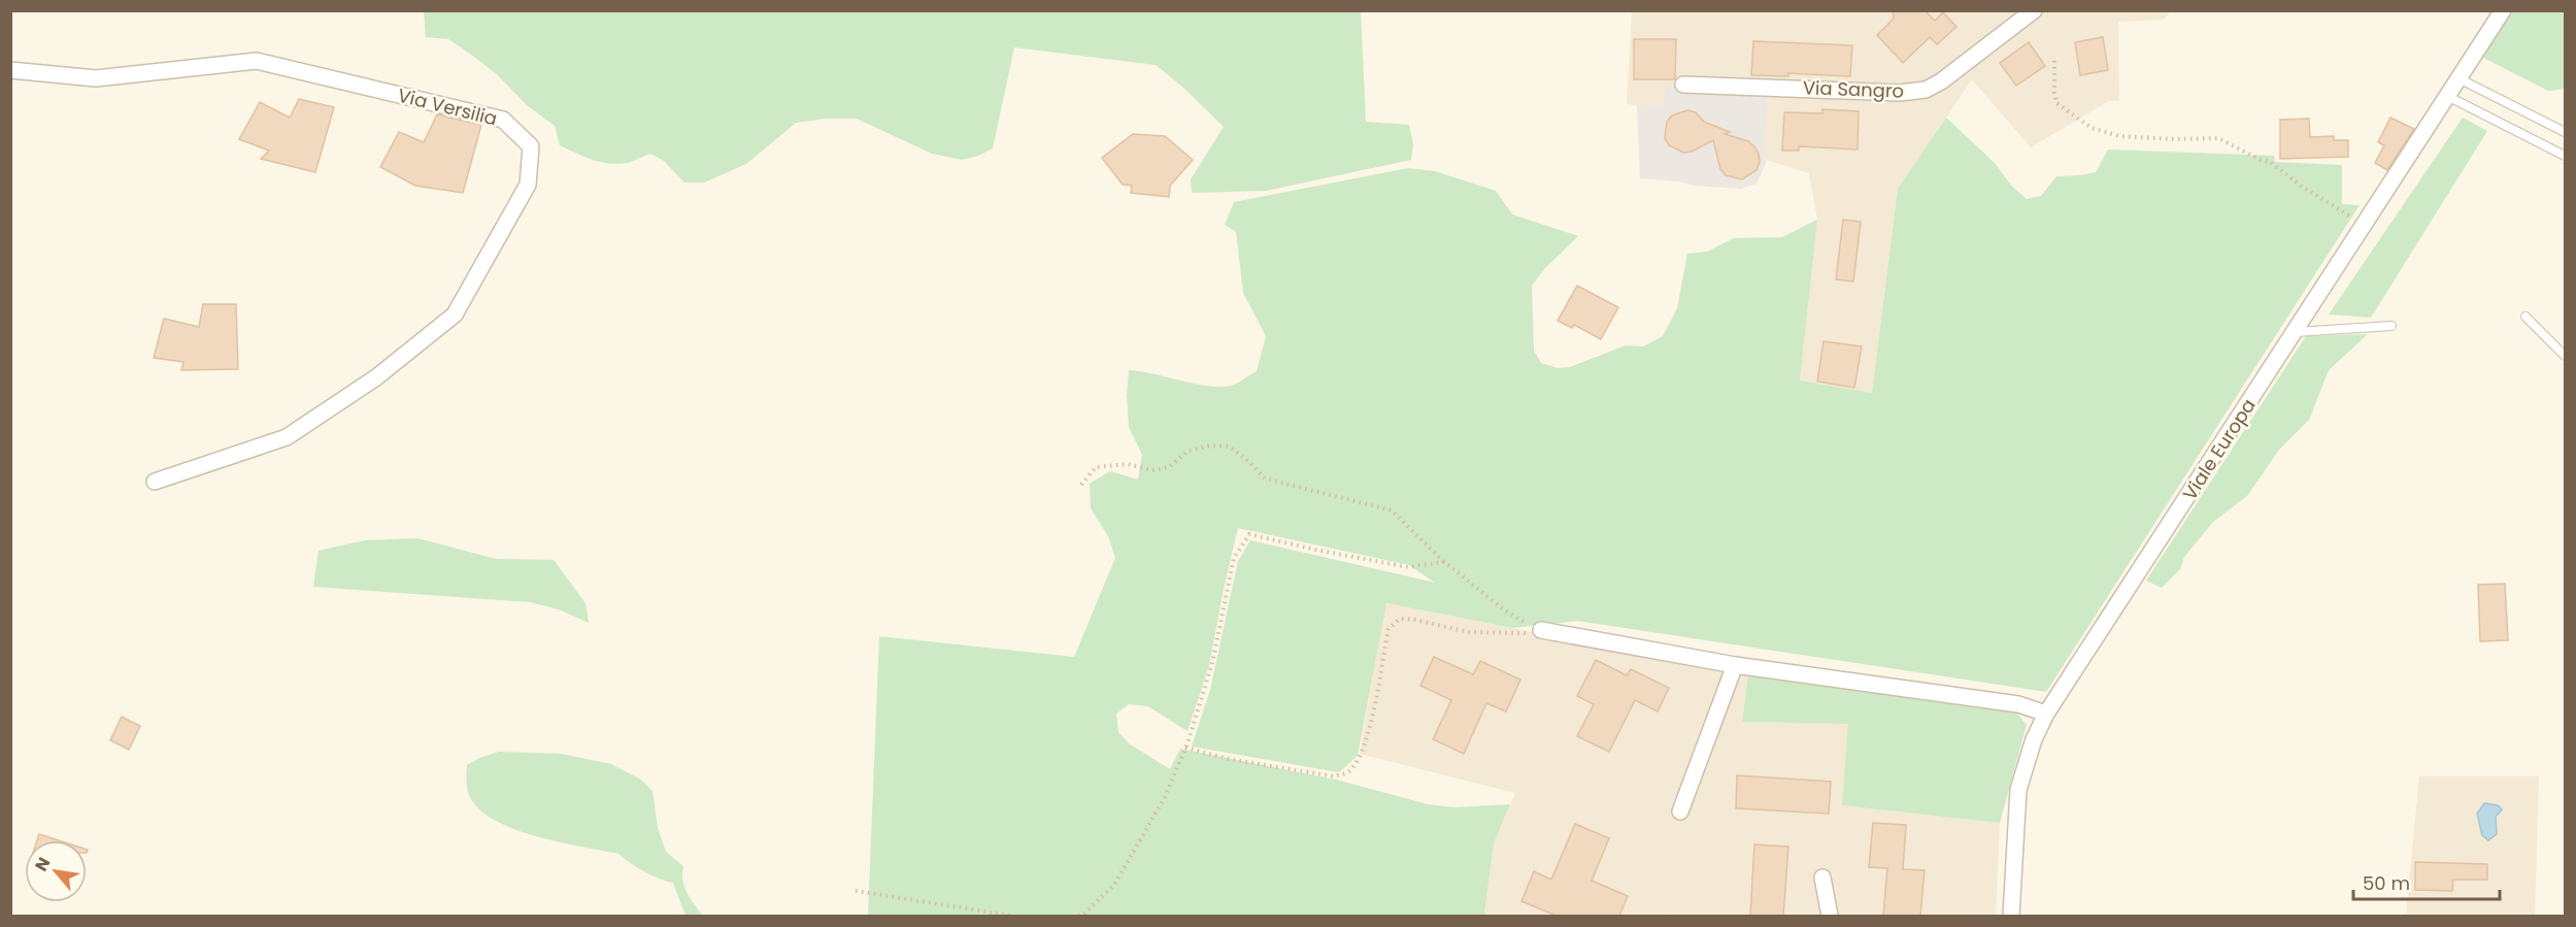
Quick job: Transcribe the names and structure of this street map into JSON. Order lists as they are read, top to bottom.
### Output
{
  "streets": {
    "street": ["Via Sangro", "Via Versilia", "Viale Europa"]
  },
  "scale_bar": "50 m",
  "north": "top left"
}
